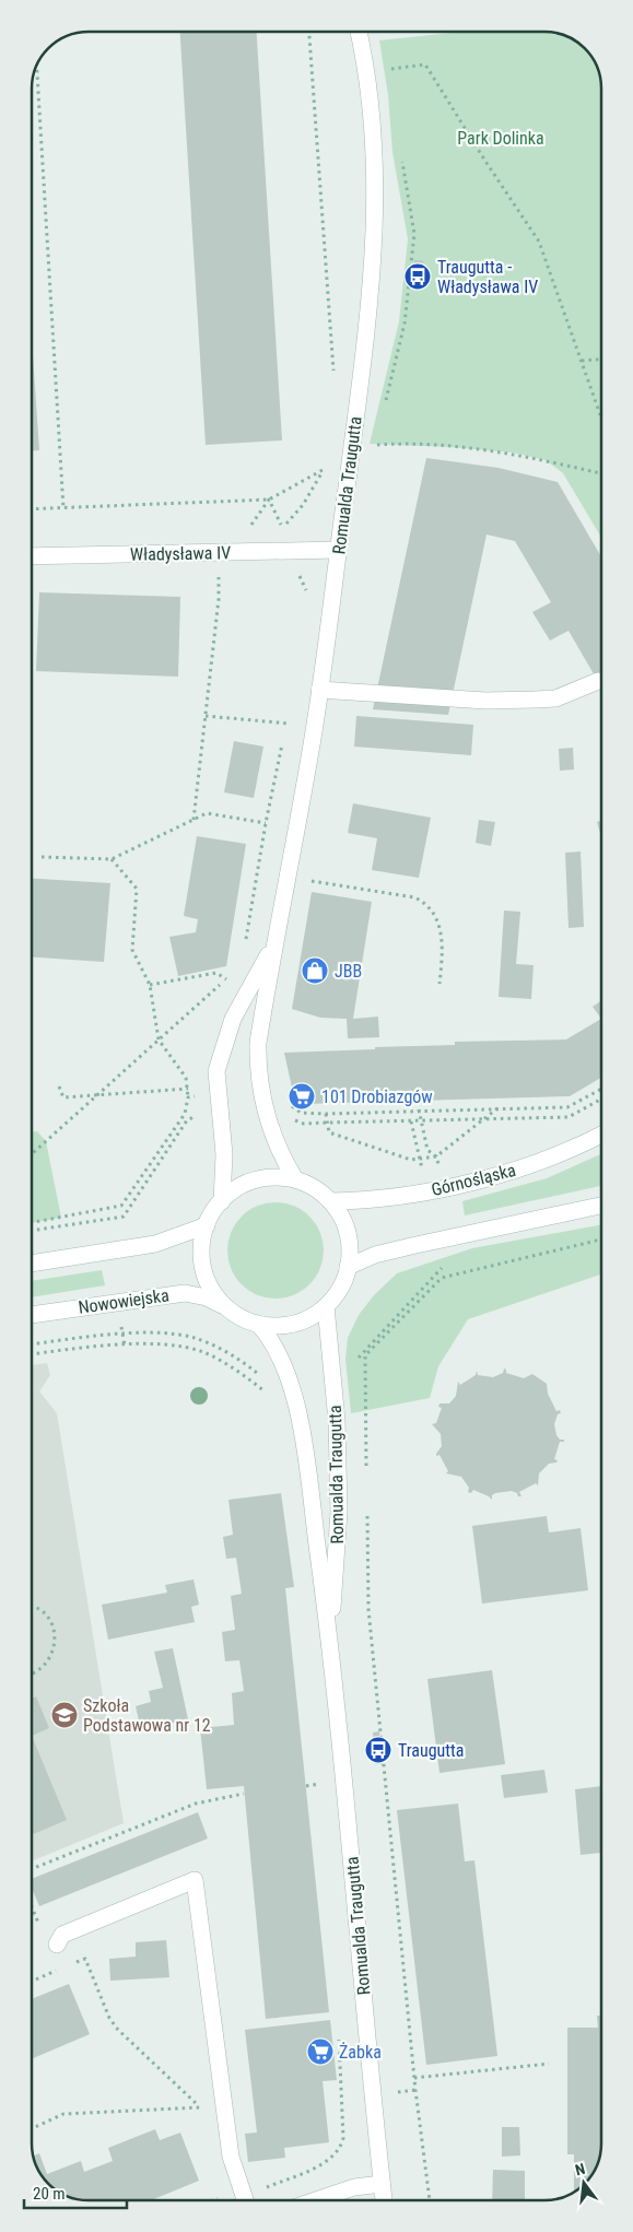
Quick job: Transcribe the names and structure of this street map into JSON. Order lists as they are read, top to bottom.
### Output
{
  "streets": {
    "street": [
      "Romualda Traugutta",
      "Władysława IV",
      "Górnośląska",
      "Nowowiejska"
    ]
  },
  "crossings": [
    ["Romualda Traugutta", "Władysława IV"],
    ["Romualda Traugutta", "Górnośląska"],
    ["Romualda Traugutta", "Nowowiejska"],
    ["Górnośląska", "Nowowiejska"]
  ],
  "parks": ["Park Dolinka"],
  "places": {
    "bus stop": ["Traugutta - Władysława IV", "Traugutta"],
    "shop": ["JBB"],
    "supermarket": ["101 Drobiazgów", "Żabka"],
    "school or university": ["Szkoła Podstawowa nr 12"]
  },
  "scale_bar": "20 m",
  "north": "top"
}
